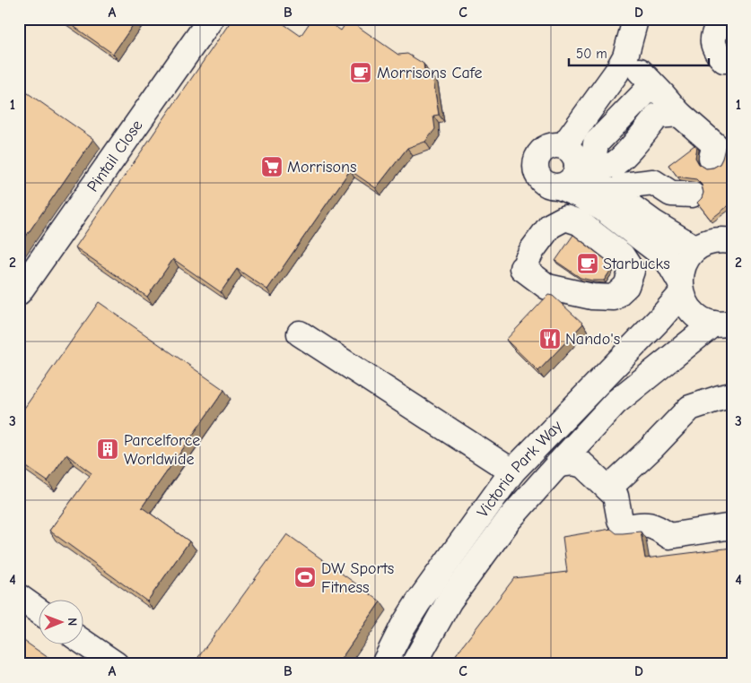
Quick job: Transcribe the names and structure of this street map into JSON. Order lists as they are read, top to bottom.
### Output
{
  "streets": {
    "street": ["Pintail Close", "Victoria Park Way"]
  },
  "places": {
    "cafe": ["Morrisons Cafe", "Starbucks"],
    "supermarket": ["Morrisons"],
    "restaurant": ["Nando's"],
    "building": ["Parcelforce Worldwide"],
    "sports": ["DW Sports Fitness"]
  },
  "scale_bar": "50 m",
  "north": "right",
  "grid": {
    "columns": [
      "A",
      "B",
      "C",
      "D"
    ],
    "rows": [
      "1",
      "2",
      "3",
      "4"
    ]
  }
}
